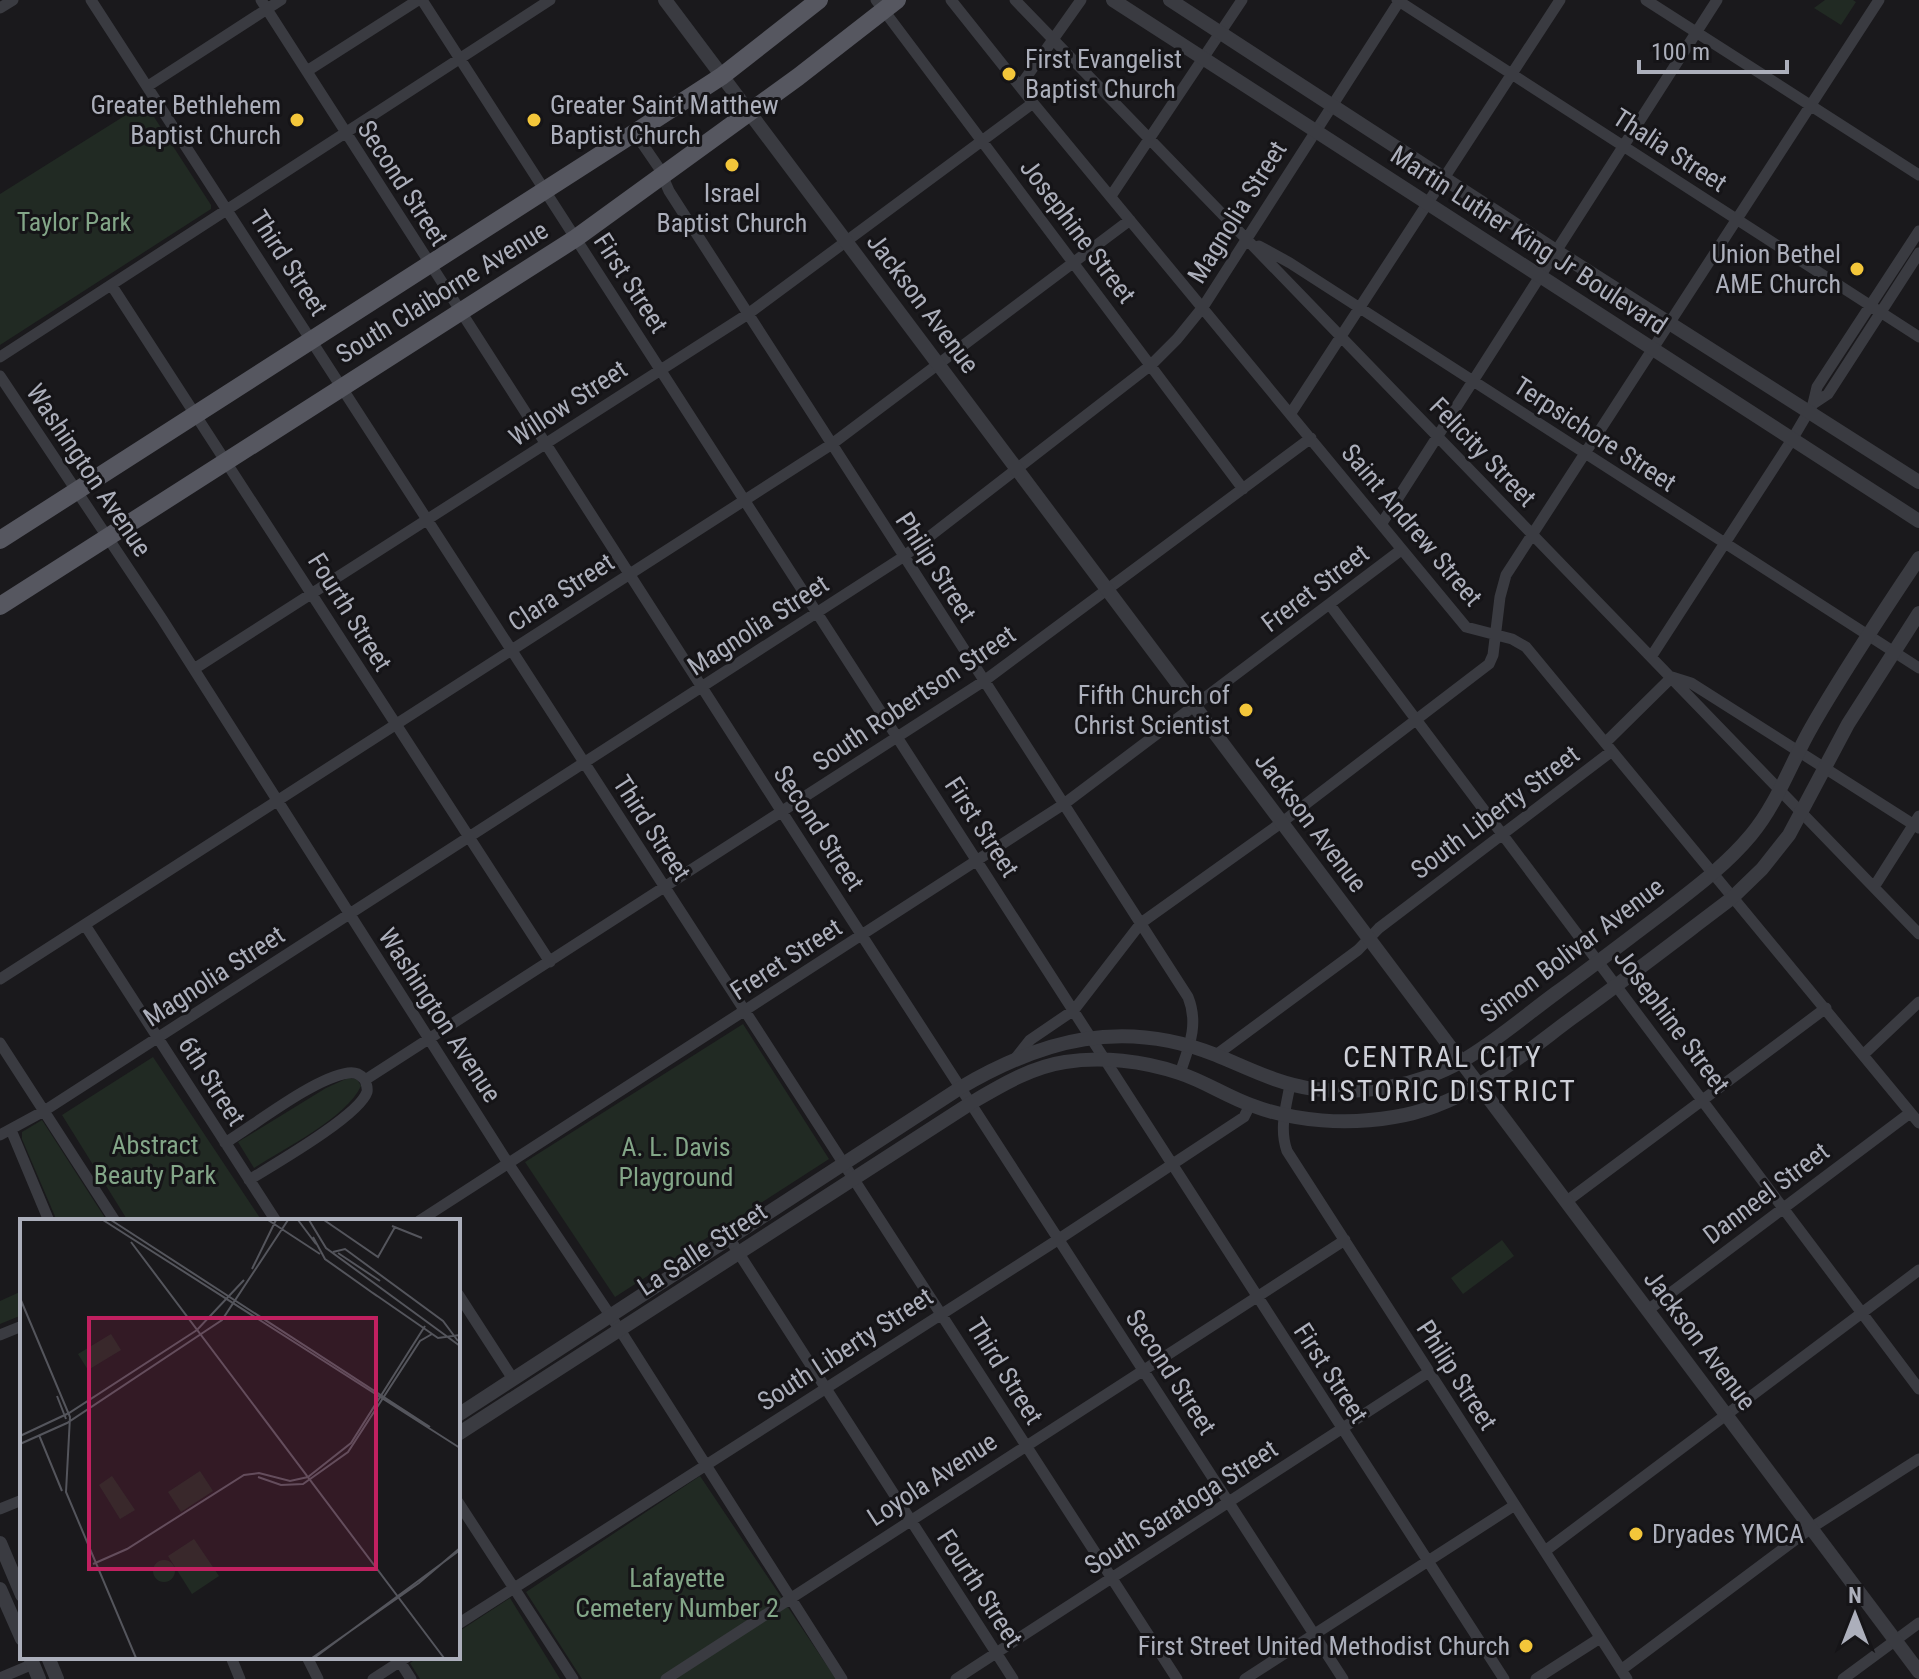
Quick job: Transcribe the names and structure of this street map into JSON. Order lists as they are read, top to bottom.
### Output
{
  "streets": {
    "main road": ["South Claiborne Avenue"],
    "street": [
      "Thalia Street",
      "Second Street",
      "Magnolia Street",
      "Josephine Street",
      "Martin Luther King Jr Boulevard",
      "Third Street",
      "First Street",
      "Jackson Avenue",
      "Willow Street",
      "Terpsichore Street",
      "Felicity Street",
      "Washington Avenue",
      "Saint Andrew Street",
      "Philip Street",
      "Freret Street",
      "Clara Street",
      "Fourth Street",
      "South Robertson Street",
      "South Liberty Street",
      "Simon Bolivar Avenue",
      "6th Street",
      "Danneel Street",
      "La Salle Street",
      "Loyola Avenue",
      "South Saratoga Street"
    ]
  },
  "crossings": [
    ["Thalia Street", "Magnolia Street"],
    ["Thalia Street", "Freret Street"],
    ["Second Street", "Magnolia Street"],
    ["Second Street", "South Claiborne Avenue"],
    ["Second Street", "Willow Street"],
    ["Second Street", "Freret Street"],
    ["Second Street", "Clara Street"],
    ["Second Street", "South Robertson Street"],
    ["Second Street", "South Liberty Street"],
    ["Second Street", "Simon Bolivar Avenue"],
    ["Second Street", "La Salle Street"],
    ["Second Street", "Loyola Avenue"],
    ["Second Street", "South Saratoga Street"],
    ["Magnolia Street", "Josephine Street"],
    ["Magnolia Street", "Martin Luther King Jr Boulevard"],
    ["Magnolia Street", "Third Street"],
    ["Magnolia Street", "First Street"],
    ["Magnolia Street", "Jackson Avenue"],
    ["Magnolia Street", "Terpsichore Street"],
    ["Magnolia Street", "Felicity Street"],
    ["Magnolia Street", "Washington Avenue"],
    ["Magnolia Street", "Saint Andrew Street"],
    ["Magnolia Street", "Philip Street"],
    ["Magnolia Street", "Fourth Street"],
    ["Magnolia Street", "6th Street"],
    ["Josephine Street", "South Claiborne Avenue"],
    ["Josephine Street", "Willow Street"],
    ["Josephine Street", "Freret Street"],
    ["Josephine Street", "Clara Street"],
    ["Josephine Street", "South Robertson Street"],
    ["Josephine Street", "South Liberty Street"],
    ["Josephine Street", "Simon Bolivar Avenue"],
    ["Josephine Street", "Danneel Street"],
    ["Martin Luther King Jr Boulevard", "Freret Street"],
    ["Third Street", "South Claiborne Avenue"],
    ["Third Street", "Willow Street"],
    ["Third Street", "Freret Street"],
    ["Third Street", "Clara Street"],
    ["Third Street", "South Robertson Street"],
    ["Third Street", "South Liberty Street"],
    ["Third Street", "La Salle Street"],
    ["Third Street", "Loyola Avenue"],
    ["Third Street", "South Saratoga Street"],
    ["First Street", "South Claiborne Avenue"],
    ["First Street", "Willow Street"],
    ["First Street", "Freret Street"],
    ["First Street", "Clara Street"],
    ["First Street", "South Robertson Street"],
    ["First Street", "South Liberty Street"],
    ["First Street", "Simon Bolivar Avenue"],
    ["First Street", "Loyola Avenue"],
    ["First Street", "South Saratoga Street"],
    ["South Claiborne Avenue", "Jackson Avenue"],
    ["South Claiborne Avenue", "Washington Avenue"],
    ["South Claiborne Avenue", "Philip Street"],
    ["South Claiborne Avenue", "Fourth Street"],
    ["Jackson Avenue", "Willow Street"],
    ["Jackson Avenue", "Freret Street"],
    ["Jackson Avenue", "Clara Street"],
    ["Jackson Avenue", "South Robertson Street"],
    ["Jackson Avenue", "South Liberty Street"],
    ["Jackson Avenue", "Simon Bolivar Avenue"],
    ["Jackson Avenue", "Danneel Street"],
    ["Willow Street", "Washington Avenue"],
    ["Willow Street", "Saint Andrew Street"],
    ["Willow Street", "Philip Street"],
    ["Willow Street", "Fourth Street"],
    ["Terpsichore Street", "Felicity Street"],
    ["Terpsichore Street", "Freret Street"],
    ["Terpsichore Street", "Simon Bolivar Avenue"],
    ["Felicity Street", "Freret Street"],
    ["Felicity Street", "South Liberty Street"],
    ["Felicity Street", "Simon Bolivar Avenue"],
    ["Washington Avenue", "Freret Street"],
    ["Washington Avenue", "Clara Street"],
    ["Washington Avenue", "South Robertson Street"],
    ["Washington Avenue", "South Liberty Street"],
    ["Washington Avenue", "La Salle Street"],
    ["Washington Avenue", "Loyola Avenue"],
    ["Saint Andrew Street", "Freret Street"],
    ["Saint Andrew Street", "Clara Street"],
    ["Saint Andrew Street", "South Robertson Street"],
    ["Saint Andrew Street", "South Liberty Street"],
    ["Saint Andrew Street", "Simon Bolivar Avenue"],
    ["Saint Andrew Street", "Danneel Street"],
    ["Philip Street", "Freret Street"],
    ["Philip Street", "Clara Street"],
    ["Philip Street", "South Robertson Street"],
    ["Philip Street", "Simon Bolivar Avenue"],
    ["Philip Street", "Loyola Avenue"],
    ["Philip Street", "South Saratoga Street"],
    ["Clara Street", "Fourth Street"],
    ["Clara Street", "6th Street"],
    ["Fourth Street", "South Robertson Street"],
    ["Fourth Street", "South Liberty Street"],
    ["Fourth Street", "La Salle Street"],
    ["Fourth Street", "Loyola Avenue"],
    ["Fourth Street", "South Saratoga Street"],
    ["South Robertson Street", "6th Street"],
    ["South Liberty Street", "Simon Bolivar Avenue"],
    ["Simon Bolivar Avenue", "La Salle Street"]
  ],
  "districts": ["CENTRAL CITY HISTORIC DISTRICT"],
  "parks": [
    "Taylor Park",
    "Abstract Beauty Park",
    "A. L. Davis Playground",
    "Lafayette Cemetery Number 2"
  ],
  "places": [
    "First Evangelist Baptist Church",
    "Greater Bethlehem Baptist Church",
    "Greater Saint Matthew Baptist Church",
    "Israel Baptist Church",
    "Union Bethel AME Church",
    "Fifth Church of Christ Scientist",
    "Dryades YMCA",
    "First Street United Methodist Church"
  ],
  "scale_bar": "100 m",
  "north": "top"
}
